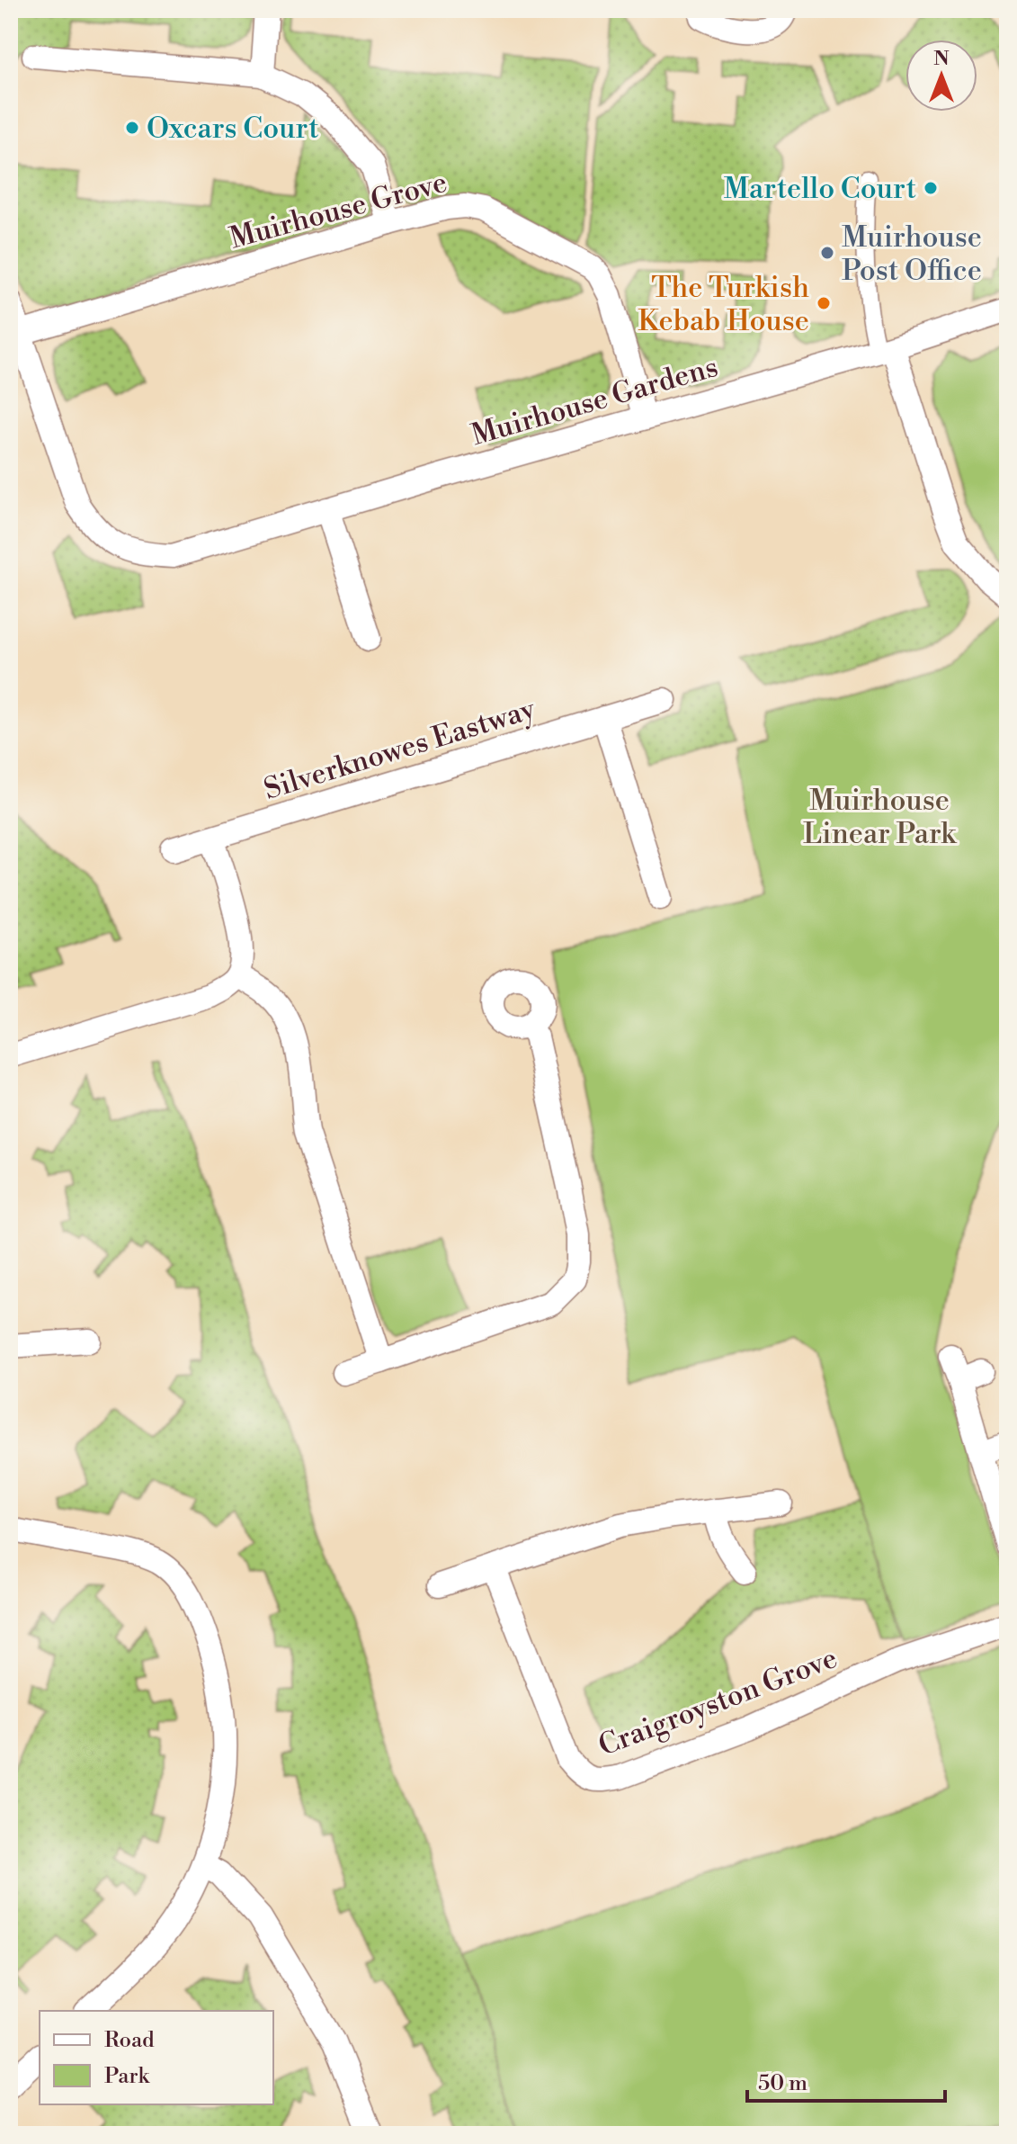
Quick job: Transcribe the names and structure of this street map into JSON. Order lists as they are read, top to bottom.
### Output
{
  "streets": {
    "street": [
      "Muirhouse Grove",
      "Muirhouse Gardens",
      "Silverknowes Eastway",
      "Craigroyston Grove"
    ]
  },
  "crossings": [
    ["Muirhouse Grove", "Muirhouse Gardens"]
  ],
  "parks": ["Muirhouse Linear Park"],
  "places": [
    "Oxcars Court",
    "Martello Court",
    "Muirhouse Post Office",
    "The Turkish Kebab House"
  ],
  "legend": ["Road", "Park"],
  "scale_bar": "50 m",
  "north": "top"
}
